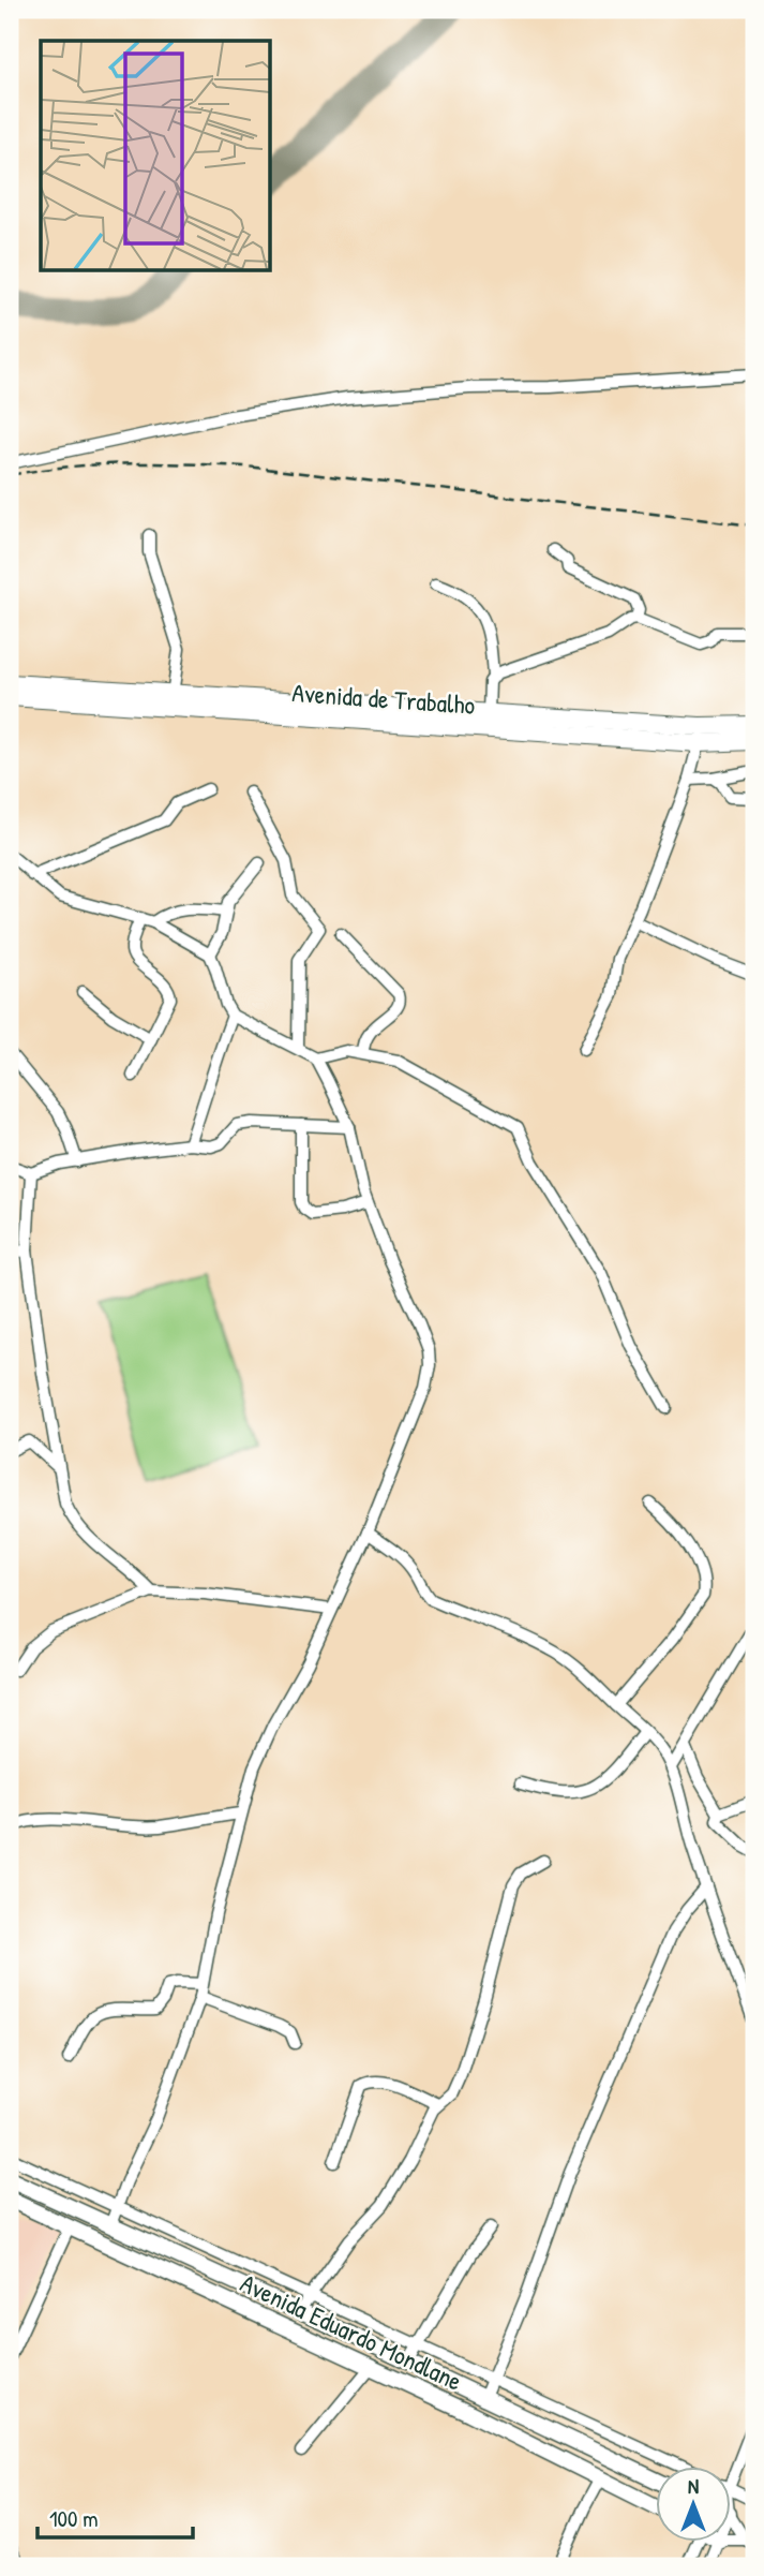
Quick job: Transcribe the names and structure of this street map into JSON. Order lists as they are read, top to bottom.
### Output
{
  "streets": {
    "highway": ["Avenida de Trabalho"],
    "main road": ["Avenida Eduardo Mondlane"]
  },
  "scale_bar": "100 m",
  "north": "top"
}
